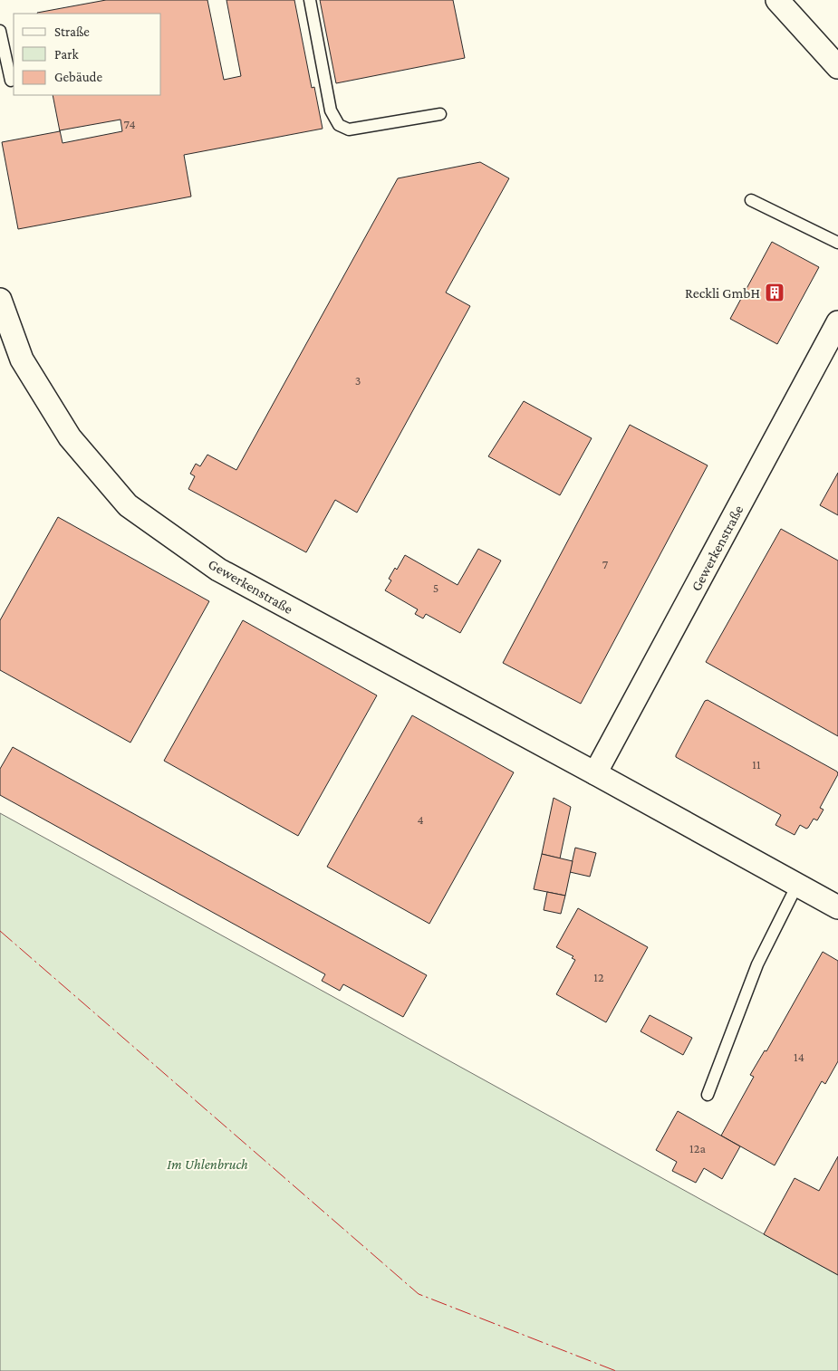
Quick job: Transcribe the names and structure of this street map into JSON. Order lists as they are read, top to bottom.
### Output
{
  "streets": {
    "street": ["Gewerkenstraße"]
  },
  "parks": ["Im Uhlenbruch"],
  "places": {
    "building": ["Reckli GmbH"]
  },
  "house_numbers": [
    "74",
    "3",
    "7",
    "5",
    "11",
    "4",
    "12",
    "14",
    "12a"
  ],
  "legend": ["Straße", "Park", "Gebäude"]
}
